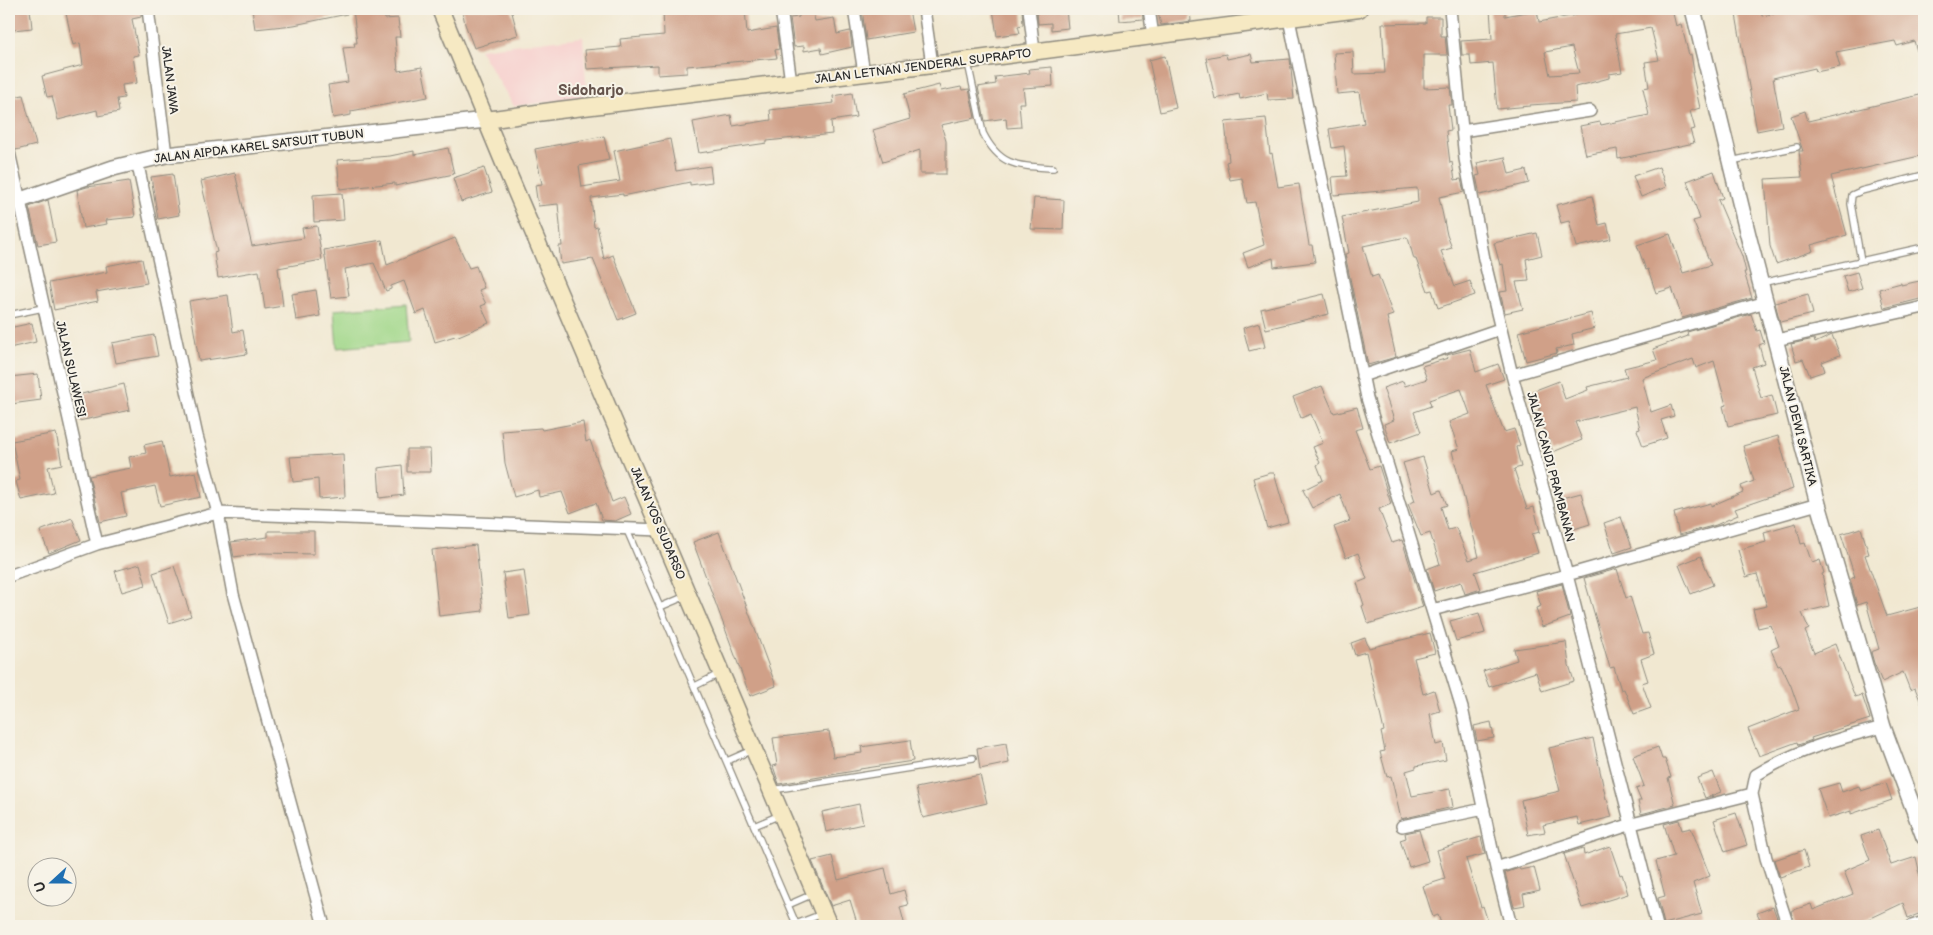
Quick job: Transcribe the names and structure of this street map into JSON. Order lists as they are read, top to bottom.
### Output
{
  "streets": {
    "main road": ["JALAN LETNAN JENDERAL SUPRAPTO", "JALAN YOS SUDARSO"],
    "street": [
      "JALAN JAWA",
      "JALAN AIPDA KAREL SATSUIT TUBUN",
      "JALAN SULAWESI",
      "JALAN DEWI SARTIKA",
      "JALAN CANDI PRAMBANAN"
    ]
  },
  "crossings": [
    ["JALAN LETNAN JENDERAL SUPRAPTO", "JALAN AIPDA KAREL SATSUIT TUBUN"],
    ["JALAN LETNAN JENDERAL SUPRAPTO", "JALAN YOS SUDARSO"],
    ["JALAN JAWA", "JALAN AIPDA KAREL SATSUIT TUBUN"],
    ["JALAN AIPDA KAREL SATSUIT TUBUN", "JALAN SULAWESI"],
    ["JALAN AIPDA KAREL SATSUIT TUBUN", "JALAN YOS SUDARSO"]
  ],
  "districts": ["Sidoharjo"],
  "north": "left"
}
